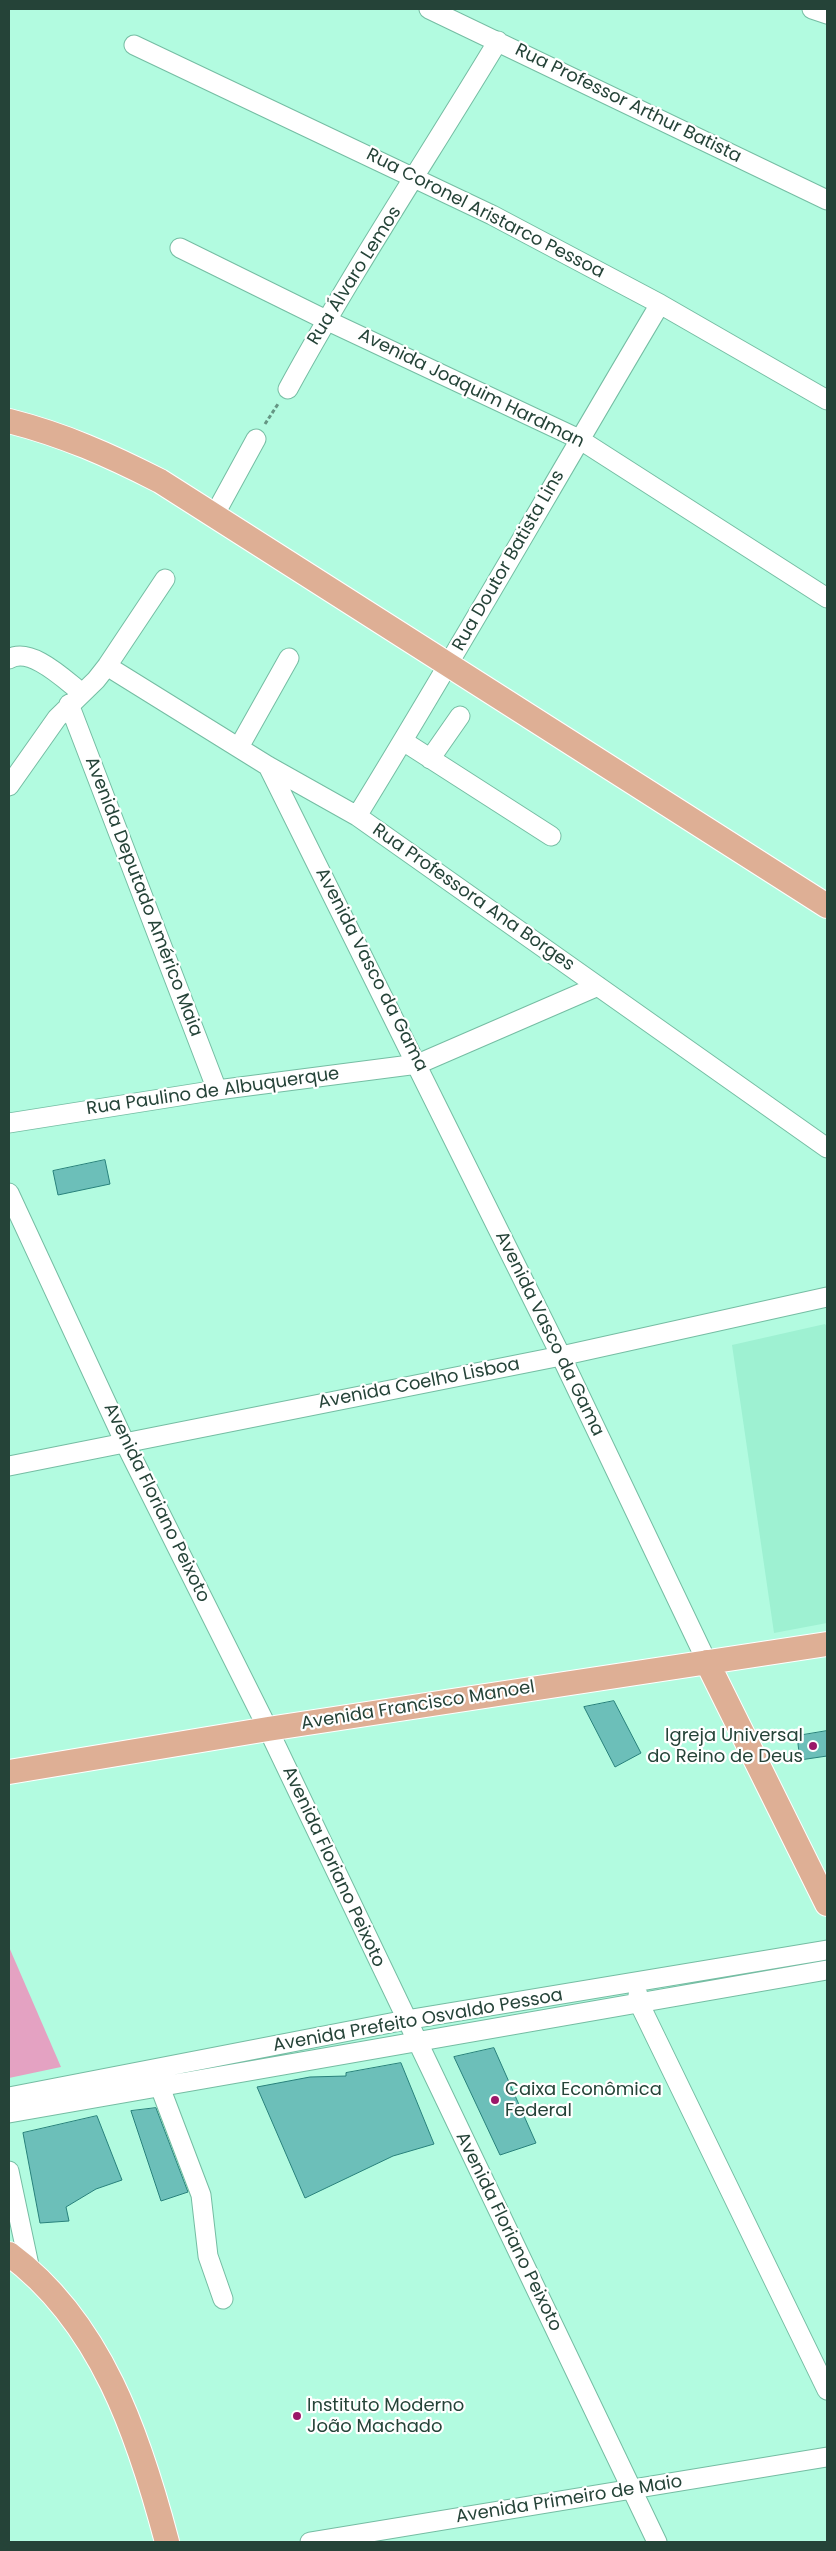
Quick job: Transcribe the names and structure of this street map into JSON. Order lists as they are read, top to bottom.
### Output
{
  "streets": {
    "main road": ["Avenida Vasco da Gama", "Avenida Francisco Manoel"],
    "street": [
      "Rua Professor Arthur Batista",
      "Rua Coronel Aristarco Pessoa",
      "Rua Álvaro Lemos",
      "Avenida Joaquim Hardman",
      "Rua Doutor Batista Lins",
      "Avenida Deputado Américo Maia",
      "Rua Professora Ana Borges",
      "Rua Paulino de Albuquerque",
      "Avenida Coelho Lisboa",
      "Avenida Floriano Peixoto",
      "Avenida Prefeito Osvaldo Pessoa",
      "Avenida Primeiro de Maio"
    ]
  },
  "crossings": [
    ["Rua Professor Arthur Batista", "Rua Álvaro Lemos"],
    ["Rua Coronel Aristarco Pessoa", "Rua Álvaro Lemos"],
    ["Rua Coronel Aristarco Pessoa", "Rua Doutor Batista Lins"],
    ["Rua Álvaro Lemos", "Avenida Joaquim Hardman"],
    ["Avenida Joaquim Hardman", "Rua Doutor Batista Lins"],
    ["Rua Doutor Batista Lins", "Rua Professora Ana Borges"],
    ["Avenida Deputado Américo Maia", "Rua Paulino de Albuquerque"],
    ["Rua Professora Ana Borges", "Avenida Vasco da Gama"],
    ["Rua Professora Ana Borges", "Rua Paulino de Albuquerque"],
    ["Avenida Vasco da Gama", "Rua Paulino de Albuquerque"],
    ["Avenida Vasco da Gama", "Avenida Coelho Lisboa"],
    ["Avenida Vasco da Gama", "Avenida Francisco Manoel"],
    ["Avenida Coelho Lisboa", "Avenida Floriano Peixoto"],
    ["Avenida Floriano Peixoto", "Avenida Francisco Manoel"],
    ["Avenida Floriano Peixoto", "Avenida Prefeito Osvaldo Pessoa"],
    ["Avenida Floriano Peixoto", "Avenida Primeiro de Maio"]
  ],
  "places": ["Igreja Universal do Reino de Deus", "Caixa Econômica Federal", "Instituto Moderno João Machado"]
}
